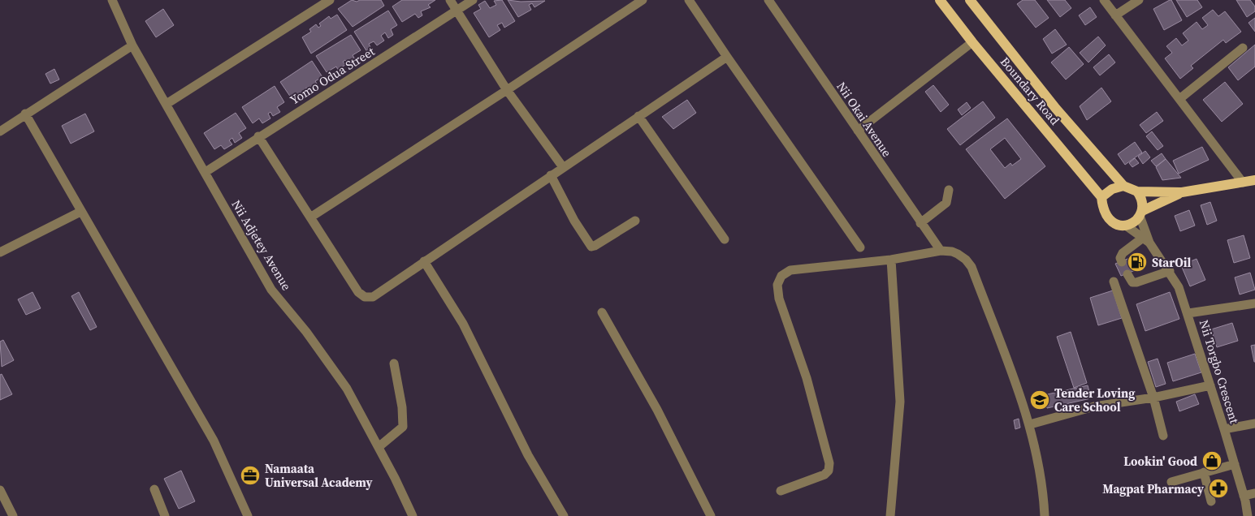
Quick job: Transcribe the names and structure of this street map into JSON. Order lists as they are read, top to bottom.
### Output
{
  "streets": {
    "main road": ["Boundary Road"],
    "street": [
      "Yomo Odua Street",
      "Nii Okai Avenue",
      "Nii Adjetey Avenue",
      "Nii Torgbo Crescent"
    ]
  },
  "crossings": [
    ["Yomo Odua Street", "Nii Adjetey Avenue"]
  ],
  "places": {
    "fuel station": ["StarOil"],
    "school or university": ["Tender Loving Care School"],
    "shop": ["Lookin' Good"],
    "office": ["Namaata Universal Academy"],
    "pharmacy": ["Magpat Pharmacy"]
  }
}
